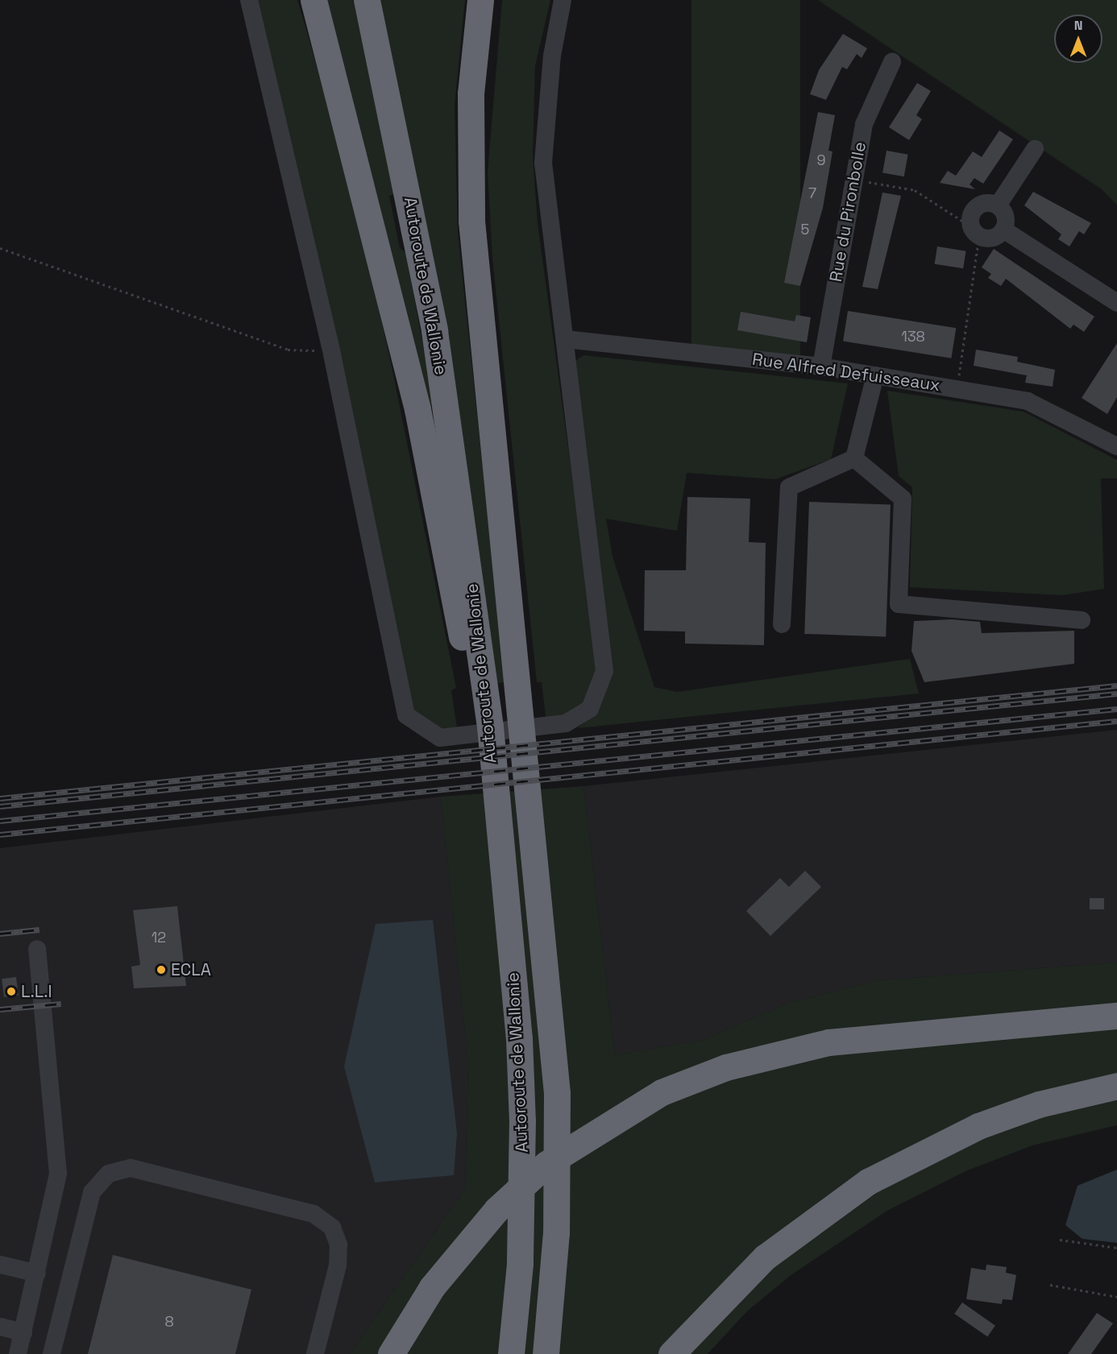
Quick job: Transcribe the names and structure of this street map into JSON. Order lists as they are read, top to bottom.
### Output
{
  "streets": {
    "highway": ["Autoroute de Wallonie"],
    "street": ["Rue du Pironbolle", "Rue Alfred Defuisseaux"]
  },
  "crossings": [
    ["Rue du Pironbolle", "Rue Alfred Defuisseaux"]
  ],
  "places": ["ECLA", "L.L.I"],
  "house_numbers": [
    "9",
    "7",
    "5",
    "138",
    "12",
    "8"
  ],
  "north": "top"
}
